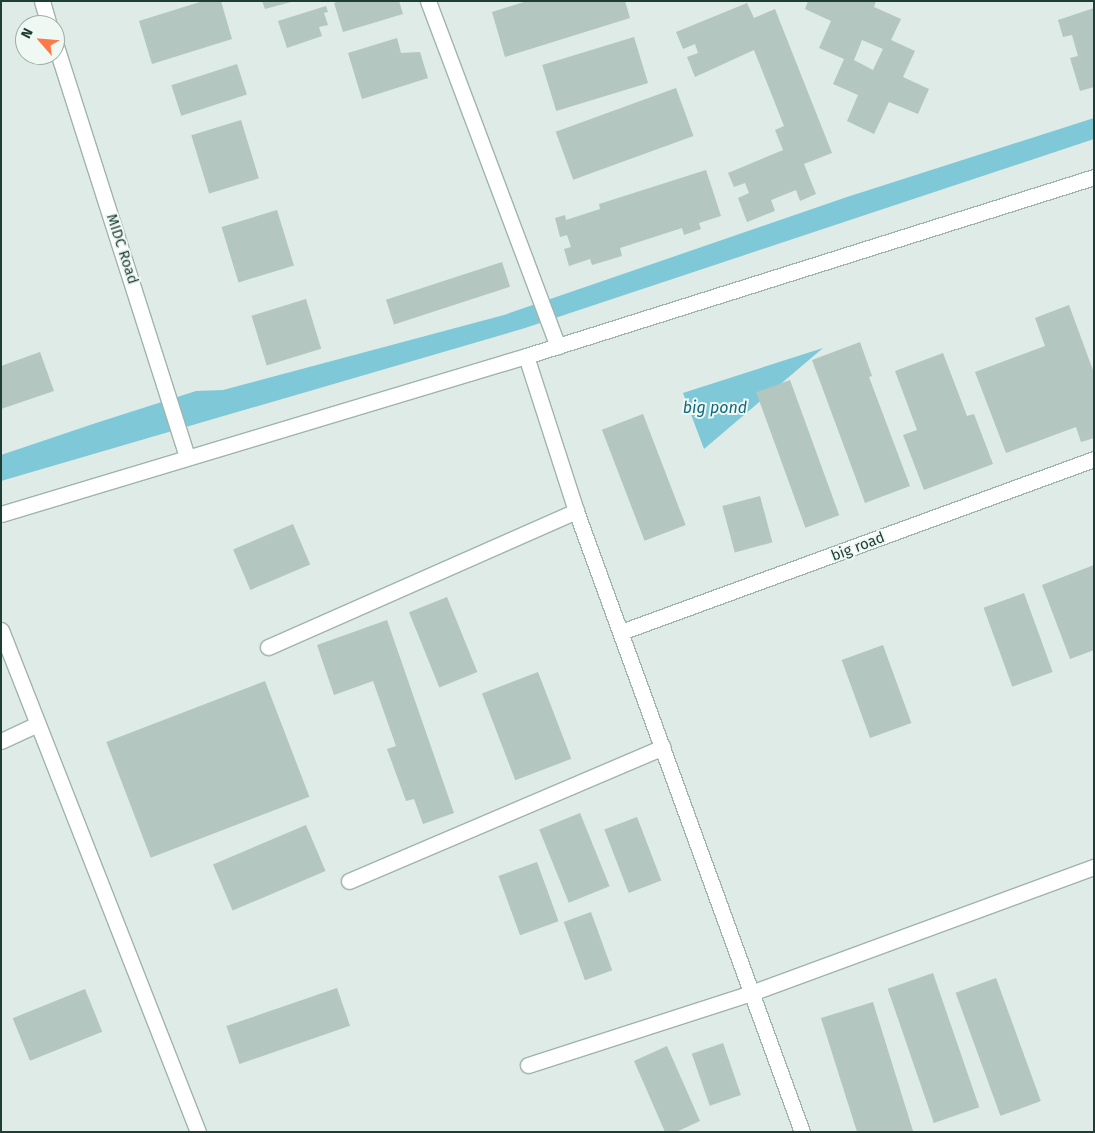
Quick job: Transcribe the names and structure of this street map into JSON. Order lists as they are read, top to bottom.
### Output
{
  "streets": {
    "street": ["MIDC Road", "big road"]
  },
  "water": ["big pond"],
  "north": "top left"
}
